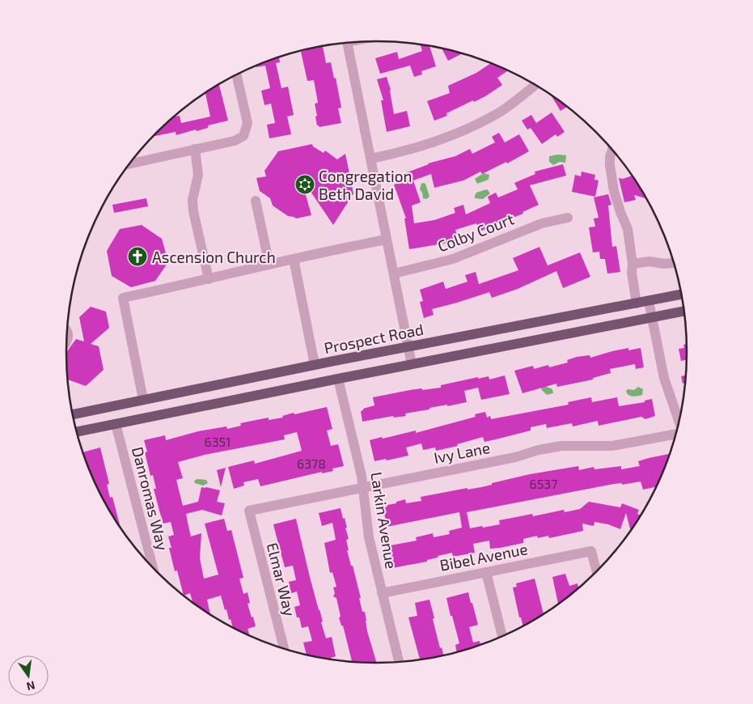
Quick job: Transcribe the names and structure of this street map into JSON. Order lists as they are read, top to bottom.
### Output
{
  "streets": {
    "main road": ["Prospect Road"],
    "street": [
      "Colby Court",
      "Ivy Lane",
      "Danromas Way",
      "Larkin Avenue",
      "Bibel Avenue",
      "Elmar Way"
    ]
  },
  "crossings": [
    ["Ivy Lane", "Larkin Avenue"],
    ["Ivy Lane", "Elmar Way"],
    ["Larkin Avenue", "Bibel Avenue"]
  ],
  "places": {
    "synagogue": ["Congregation Beth David"],
    "church": ["Ascension Church"]
  },
  "house_numbers": ["6351", "6378", "6537"],
  "north": "bottom"
}
